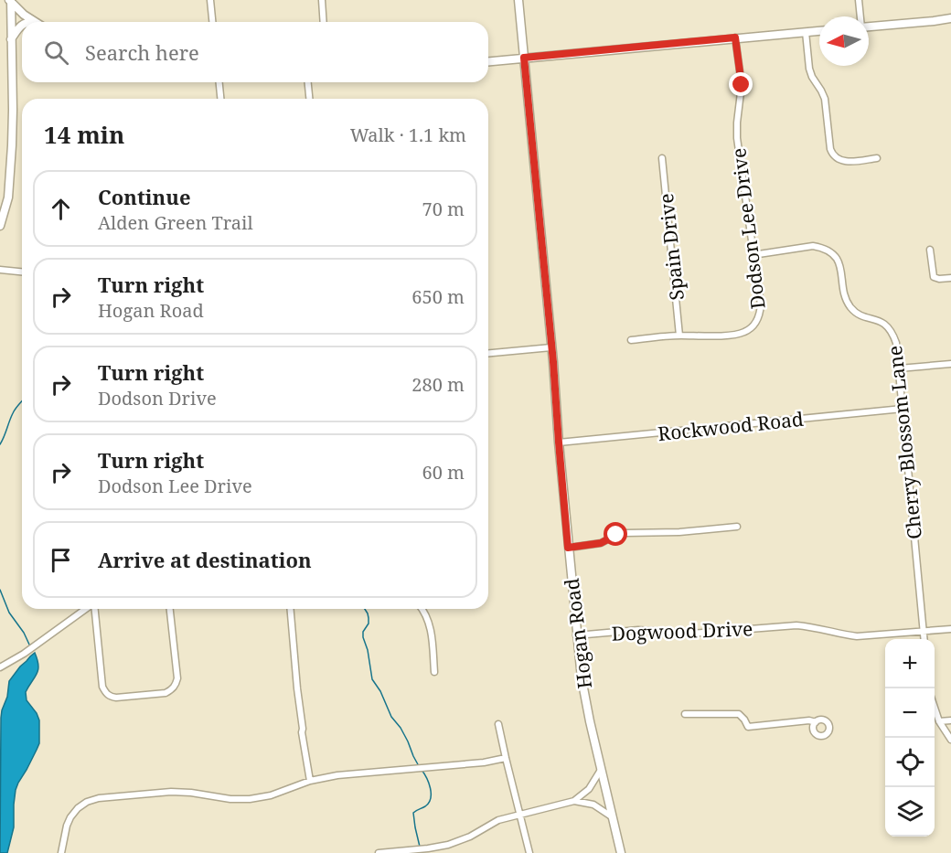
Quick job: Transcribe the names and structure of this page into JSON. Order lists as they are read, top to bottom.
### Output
{
  "streets": {
    "street": [
      "Dodson Lee Drive",
      "Spain Drive",
      "Rockwood Road",
      "Cherry Blossom Lane",
      "Dogwood Drive",
      "Hogan Road"
    ]
  },
  "crossings": [
    ["Dodson Lee Drive", "Spain Drive"],
    ["Dodson Lee Drive", "Cherry Blossom Lane"],
    ["Rockwood Road", "Cherry Blossom Lane"],
    ["Rockwood Road", "Hogan Road"],
    ["Cherry Blossom Lane", "Dogwood Drive"],
    ["Dogwood Drive", "Hogan Road"]
  ],
  "north": "left",
  "page": {
    "search": "Search here",
    "heading": ["14 min", "Walk · 1.1 km"],
    "list": [
      ["Continue", "Alden Green Trail", "70 m"],
      ["Turn right", "Hogan Road", "650 m"],
      ["Turn right", "Dodson Drive", "280 m"],
      ["Turn right", "Dodson Lee Drive", "60 m"],
      "Arrive at destination"
    ],
    "map_buttons": ["+", "−"]
  }
}
